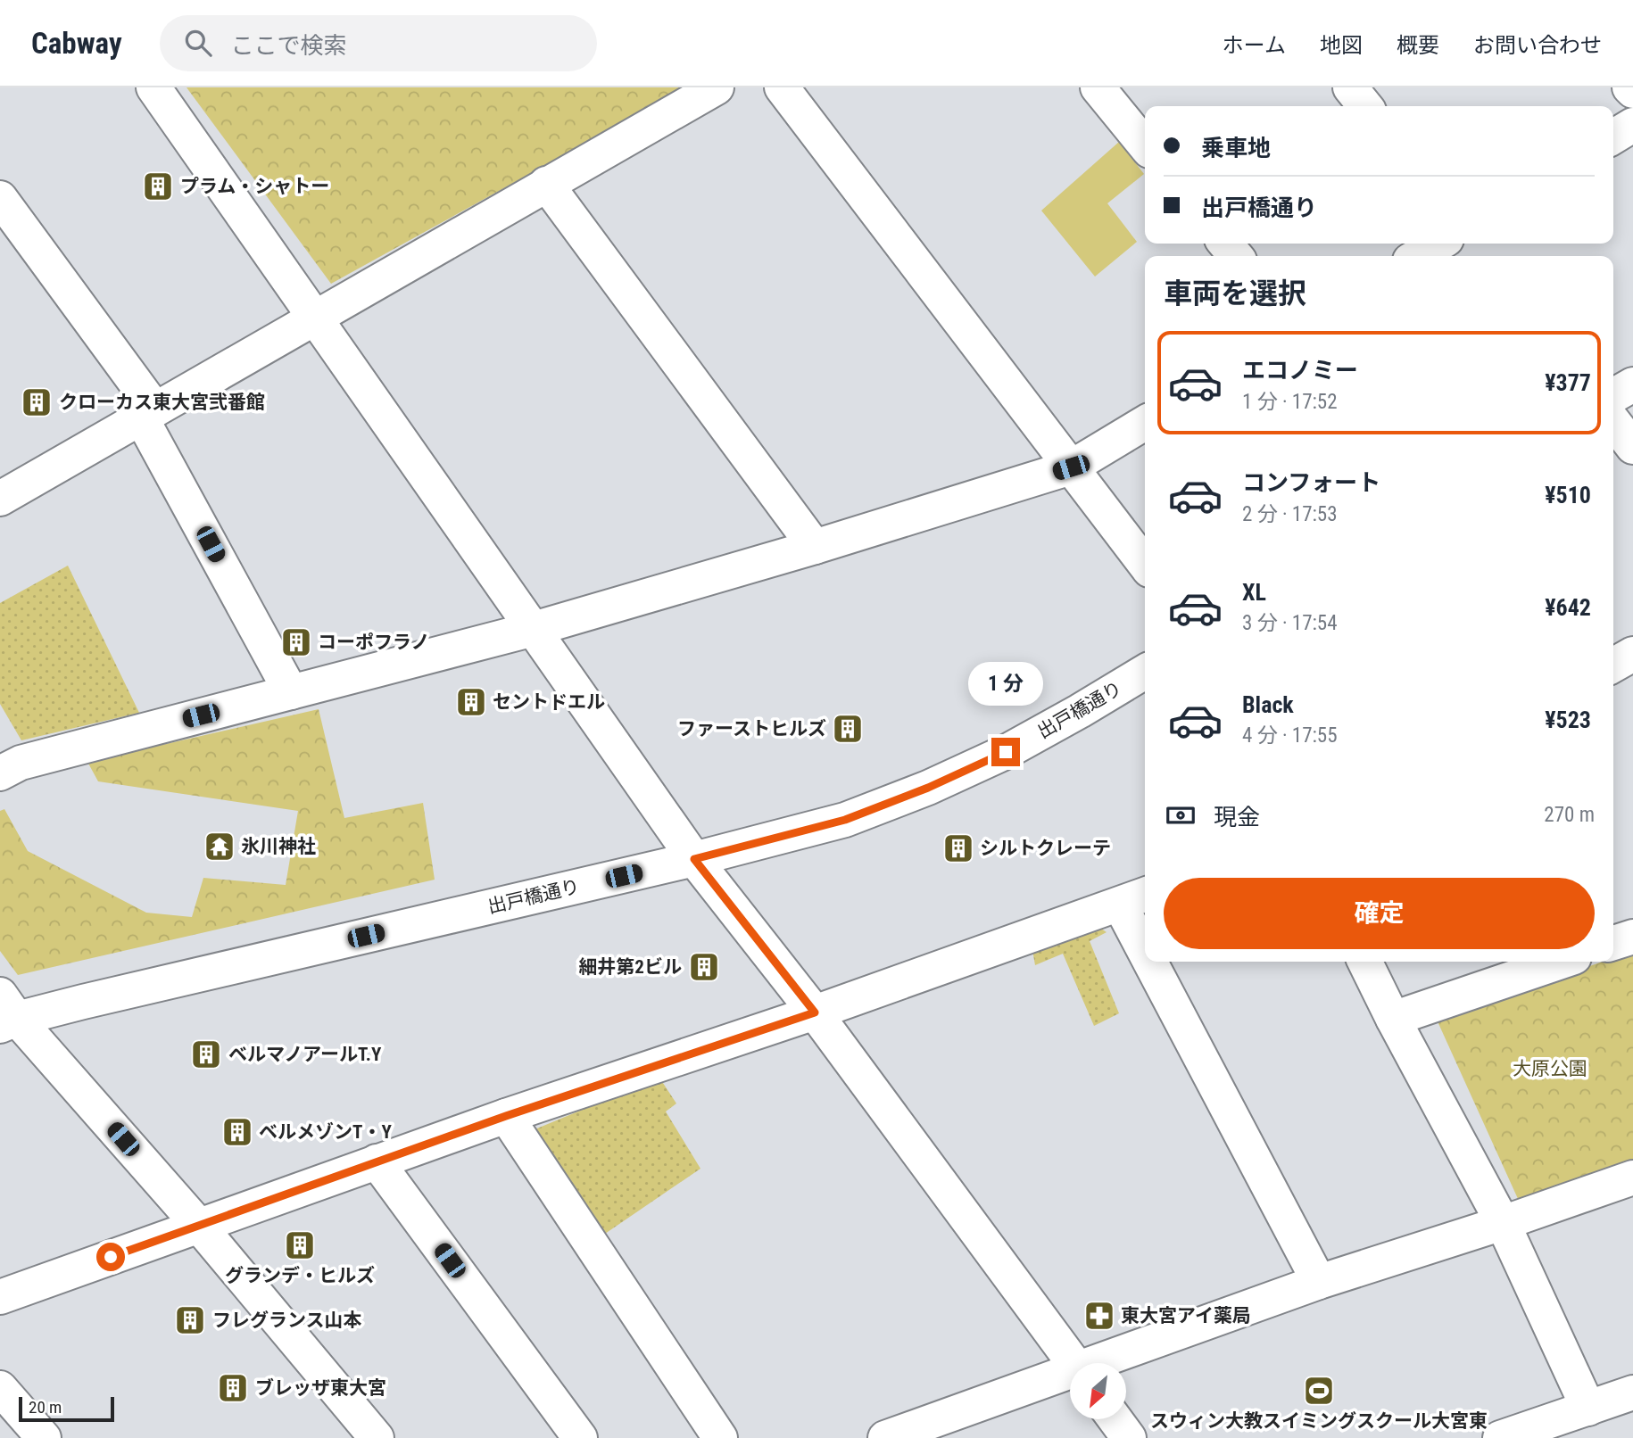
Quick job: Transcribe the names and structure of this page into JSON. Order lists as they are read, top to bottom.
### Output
{
  "streets": {
    "street": ["出戸橋通り"]
  },
  "parks": ["大原公園"],
  "places": {
    "building": [
      "プラム・シャトー",
      "クローカス東大宮弐番館",
      "コーポフラノ",
      "セントドエル",
      "ファーストヒルズ",
      "シルトクレーテ",
      "細井第2ビル",
      "ベルマノアールT.Y",
      "ベルメゾンT・Y",
      "グランデ・ヒルズ",
      "フレグランス山本",
      "ブレッザ東大宮"
    ],
    "temple": ["氷川神社"],
    "pharmacy": ["東大宮アイ薬局"],
    "sports": ["スウィン大教スイミングスクール大宮東"]
  },
  "scale_bar": "20 m",
  "north": "bottom left",
  "page": {
    "header": "Cabway",
    "search": "ここで検索",
    "nav": [
      "ホーム",
      "地図",
      "概要",
      "お問い合わせ"
    ],
    "banner": ["乗車地", "出戸橋通り"],
    "heading": "車両を選択",
    "list": [
      {
        "name": "エコノミー",
        "note": "1 分 · 17:52",
        "value": "¥377"
      },
      {
        "name": "コンフォート",
        "note": "2 分 · 17:53",
        "value": "¥510"
      },
      {
        "name": "XL",
        "note": "3 分 · 17:54",
        "value": "¥642"
      },
      {
        "name": "Black",
        "note": "4 分 · 17:55",
        "value": "¥523"
      }
    ],
    "bubble": "1 分",
    "pay": ["現金", "270 m"],
    "buttons": "確定",
    "scale": "20 m"
  }
}
